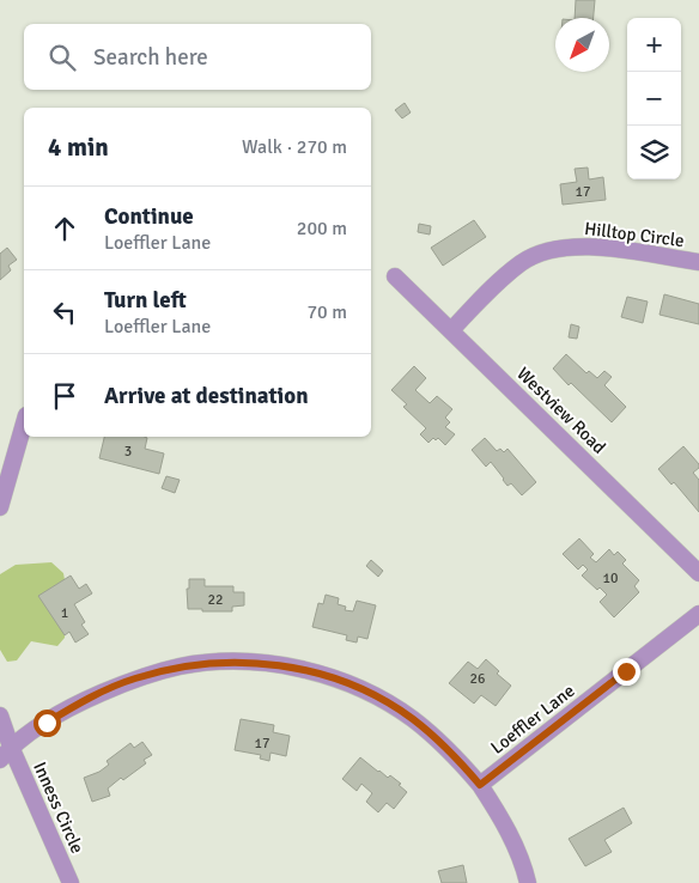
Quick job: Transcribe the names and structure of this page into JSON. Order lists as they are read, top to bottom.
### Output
{
  "streets": {
    "street": [
      "Hilltop Circle",
      "Westview Road",
      "Loeffler Lane",
      "Inness Circle"
    ]
  },
  "crossings": [
    ["Hilltop Circle", "Westview Road"]
  ],
  "house_numbers": [
    "17",
    "3",
    "10",
    "22",
    "1",
    "26",
    "17"
  ],
  "north": "bottom left",
  "page": {
    "map_buttons": ["+", "−"],
    "search": "Search here",
    "heading": ["4 min", "Walk · 270 m"],
    "list": [
      ["Continue", "Loeffler Lane", "200 m"],
      ["Turn left", "Loeffler Lane", "70 m"],
      "Arrive at destination"
    ]
  }
}
